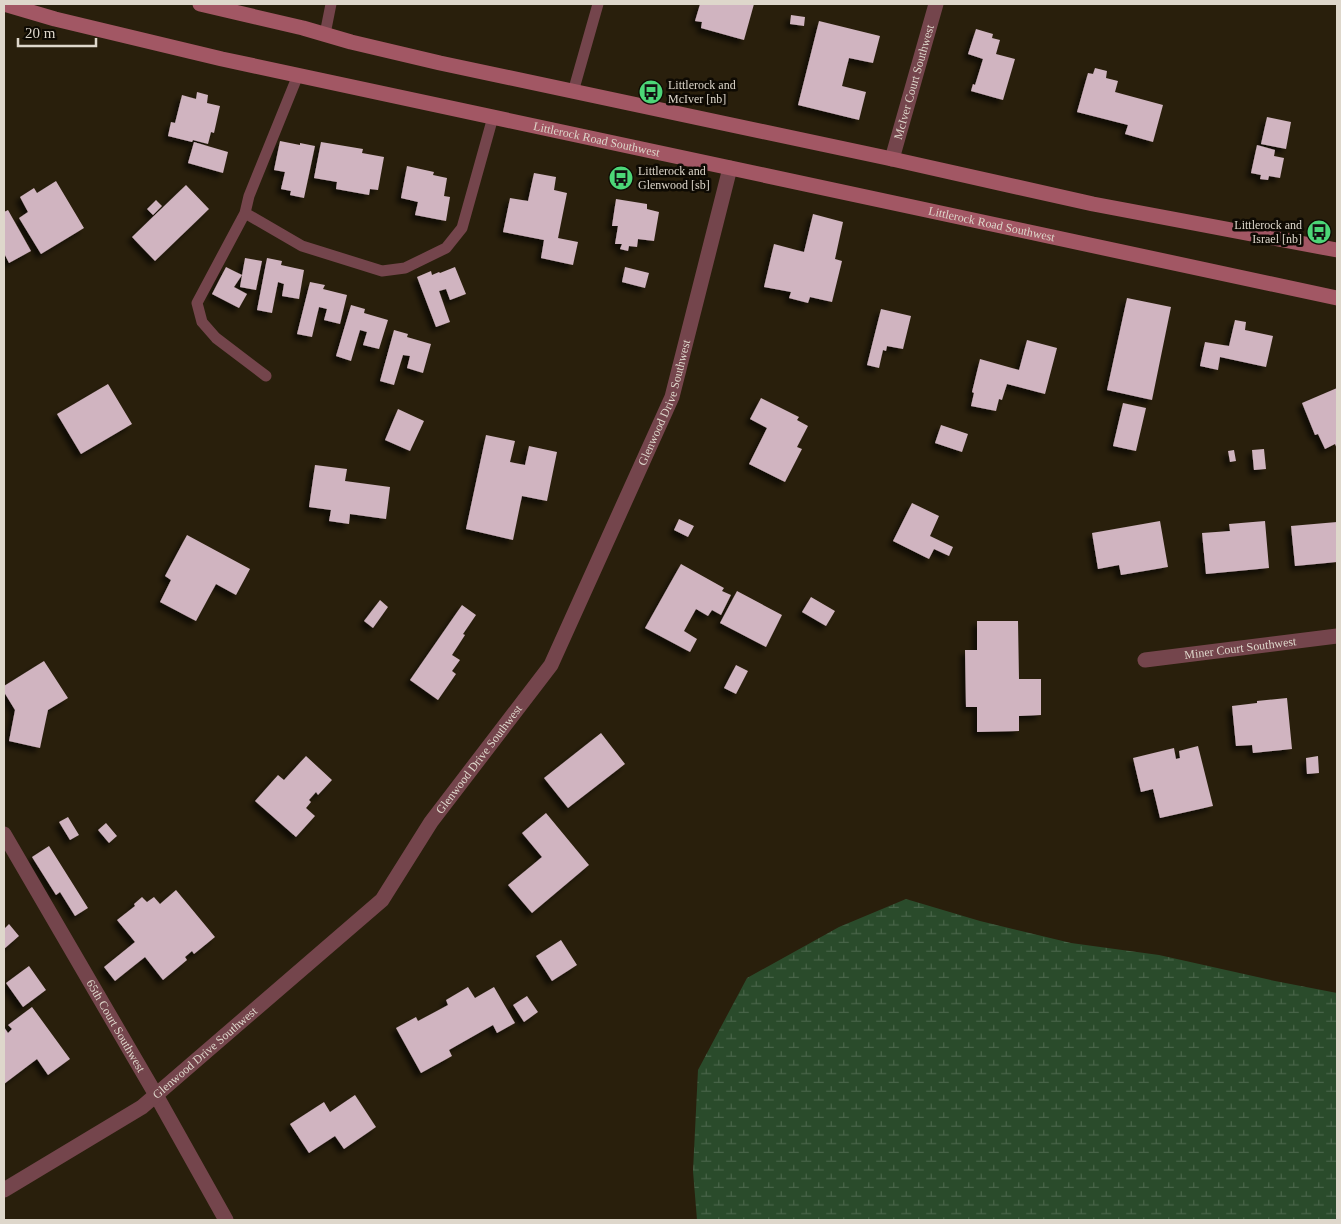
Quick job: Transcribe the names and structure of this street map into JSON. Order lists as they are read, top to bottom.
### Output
{
  "streets": {
    "main road": ["Littlerock Road Southwest"],
    "street": [
      "McIver Court Southwest",
      "Glenwood Drive Southwest",
      "Miner Court Southwest",
      "65th Court Southwest"
    ]
  },
  "crossings": [
    ["Littlerock Road Southwest", "Glenwood Drive Southwest"],
    ["Glenwood Drive Southwest", "65th Court Southwest"]
  ],
  "places": {
    "bus stop": ["Littlerock and McIver [nb]", "Littlerock and Glenwood [sb]", "Littlerock and Israel [nb]"]
  },
  "scale_bar": "20 m"
}
